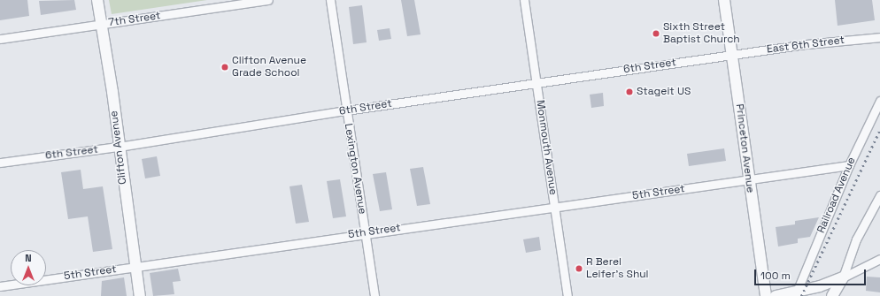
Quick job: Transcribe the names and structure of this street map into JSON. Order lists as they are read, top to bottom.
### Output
{
  "streets": {
    "street": [
      "7th Street",
      "East 6th Street",
      "6th Street",
      "Clifton Avenue",
      "Monmouth Avenue",
      "Princeton Avenue",
      "Lexington Avenue",
      "5th Street",
      "Railroad Avenue"
    ]
  },
  "crossings": [
    ["7th Street", "Clifton Avenue"],
    ["East 6th Street", "6th Street"],
    ["East 6th Street", "Princeton Avenue"],
    ["6th Street", "Clifton Avenue"],
    ["6th Street", "Monmouth Avenue"],
    ["6th Street", "Princeton Avenue"],
    ["6th Street", "Lexington Avenue"],
    ["Clifton Avenue", "5th Street"],
    ["Monmouth Avenue", "5th Street"],
    ["Princeton Avenue", "5th Street"],
    ["Lexington Avenue", "5th Street"],
    ["5th Street", "Railroad Avenue"]
  ],
  "places": [
    "Sixth Street Baptist Church",
    "Clifton Avenue Grade School",
    "Stageit US",
    "R Berel Leifer's Shul"
  ],
  "scale_bar": "100 m",
  "north": "top"
}
